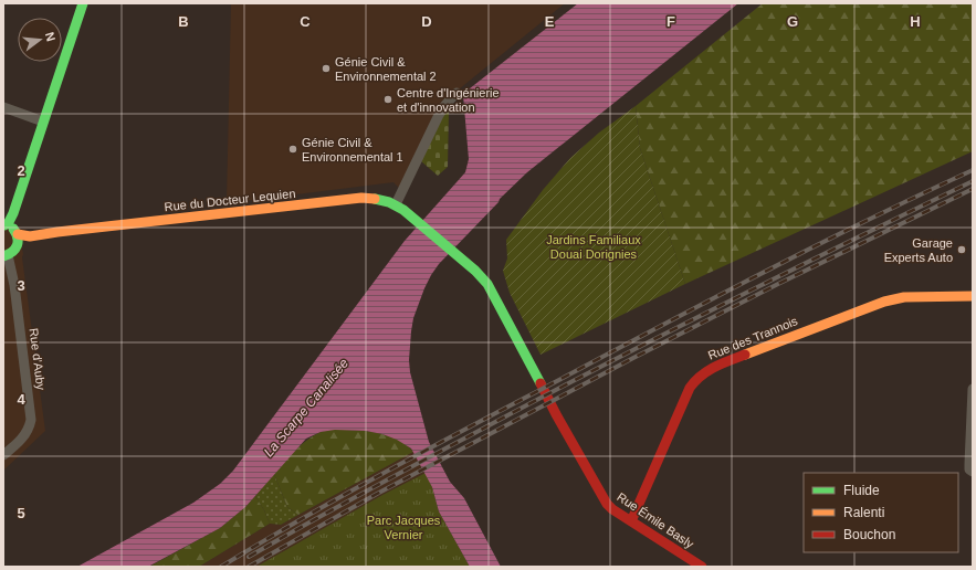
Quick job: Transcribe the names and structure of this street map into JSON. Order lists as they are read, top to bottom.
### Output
{
  "streets": {
    "street": [
      "Rue du Docteur Lequien",
      "Rue des Trannois",
      "Rue d'Auby",
      "Rue Émile Basly"
    ]
  },
  "crossings": [
    ["Rue du Docteur Lequien", "Rue d'Auby"],
    ["Rue du Docteur Lequien", "Rue Émile Basly"],
    ["Rue des Trannois", "Rue Émile Basly"]
  ],
  "water": ["La Scarpe Canalisée"],
  "parks": ["Jardins Familiaux Douai Dorignies", "Parc Jacques Vernier"],
  "places": [
    "Génie Civil & Environnemental 2",
    "Centre d'Ingénierie et d'innovation",
    "Génie Civil & Environnemental 1",
    "Garage Experts Auto"
  ],
  "legend": ["Fluide", "Ralenti", "Bouchon"],
  "north": "right",
  "grid": {
    "columns": [
      "B",
      "C",
      "D",
      "E",
      "F",
      "G",
      "H"
    ],
    "rows": [
      "2",
      "3",
      "4",
      "5"
    ]
  }
}
